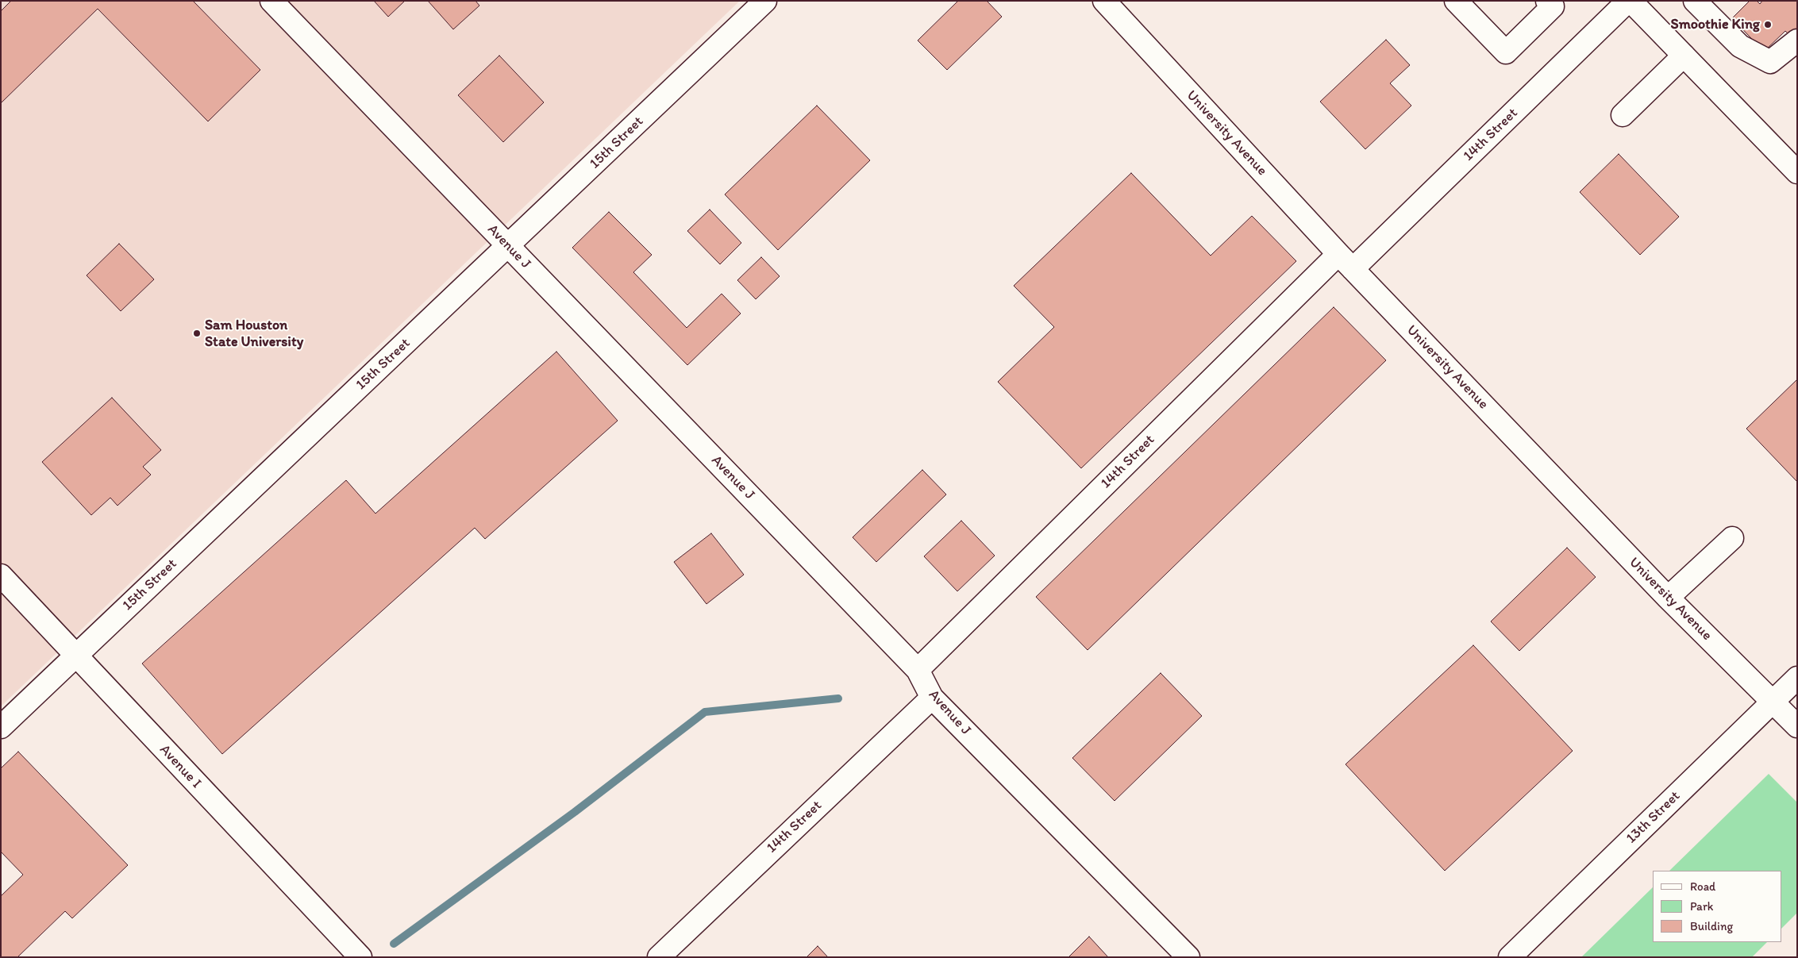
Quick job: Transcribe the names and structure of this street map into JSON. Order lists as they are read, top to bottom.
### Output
{
  "streets": {
    "street": [
      "University Avenue",
      "14th Street",
      "15th Street",
      "Avenue J",
      "Avenue I",
      "13th Street"
    ]
  },
  "crossings": [
    ["University Avenue", "14th Street"],
    ["University Avenue", "13th Street"],
    ["14th Street", "Avenue J"],
    ["15th Street", "Avenue J"],
    ["15th Street", "Avenue I"]
  ],
  "places": ["Smoothie King", "Sam Houston State University"],
  "legend": ["Road", "Park", "Building"]
}
